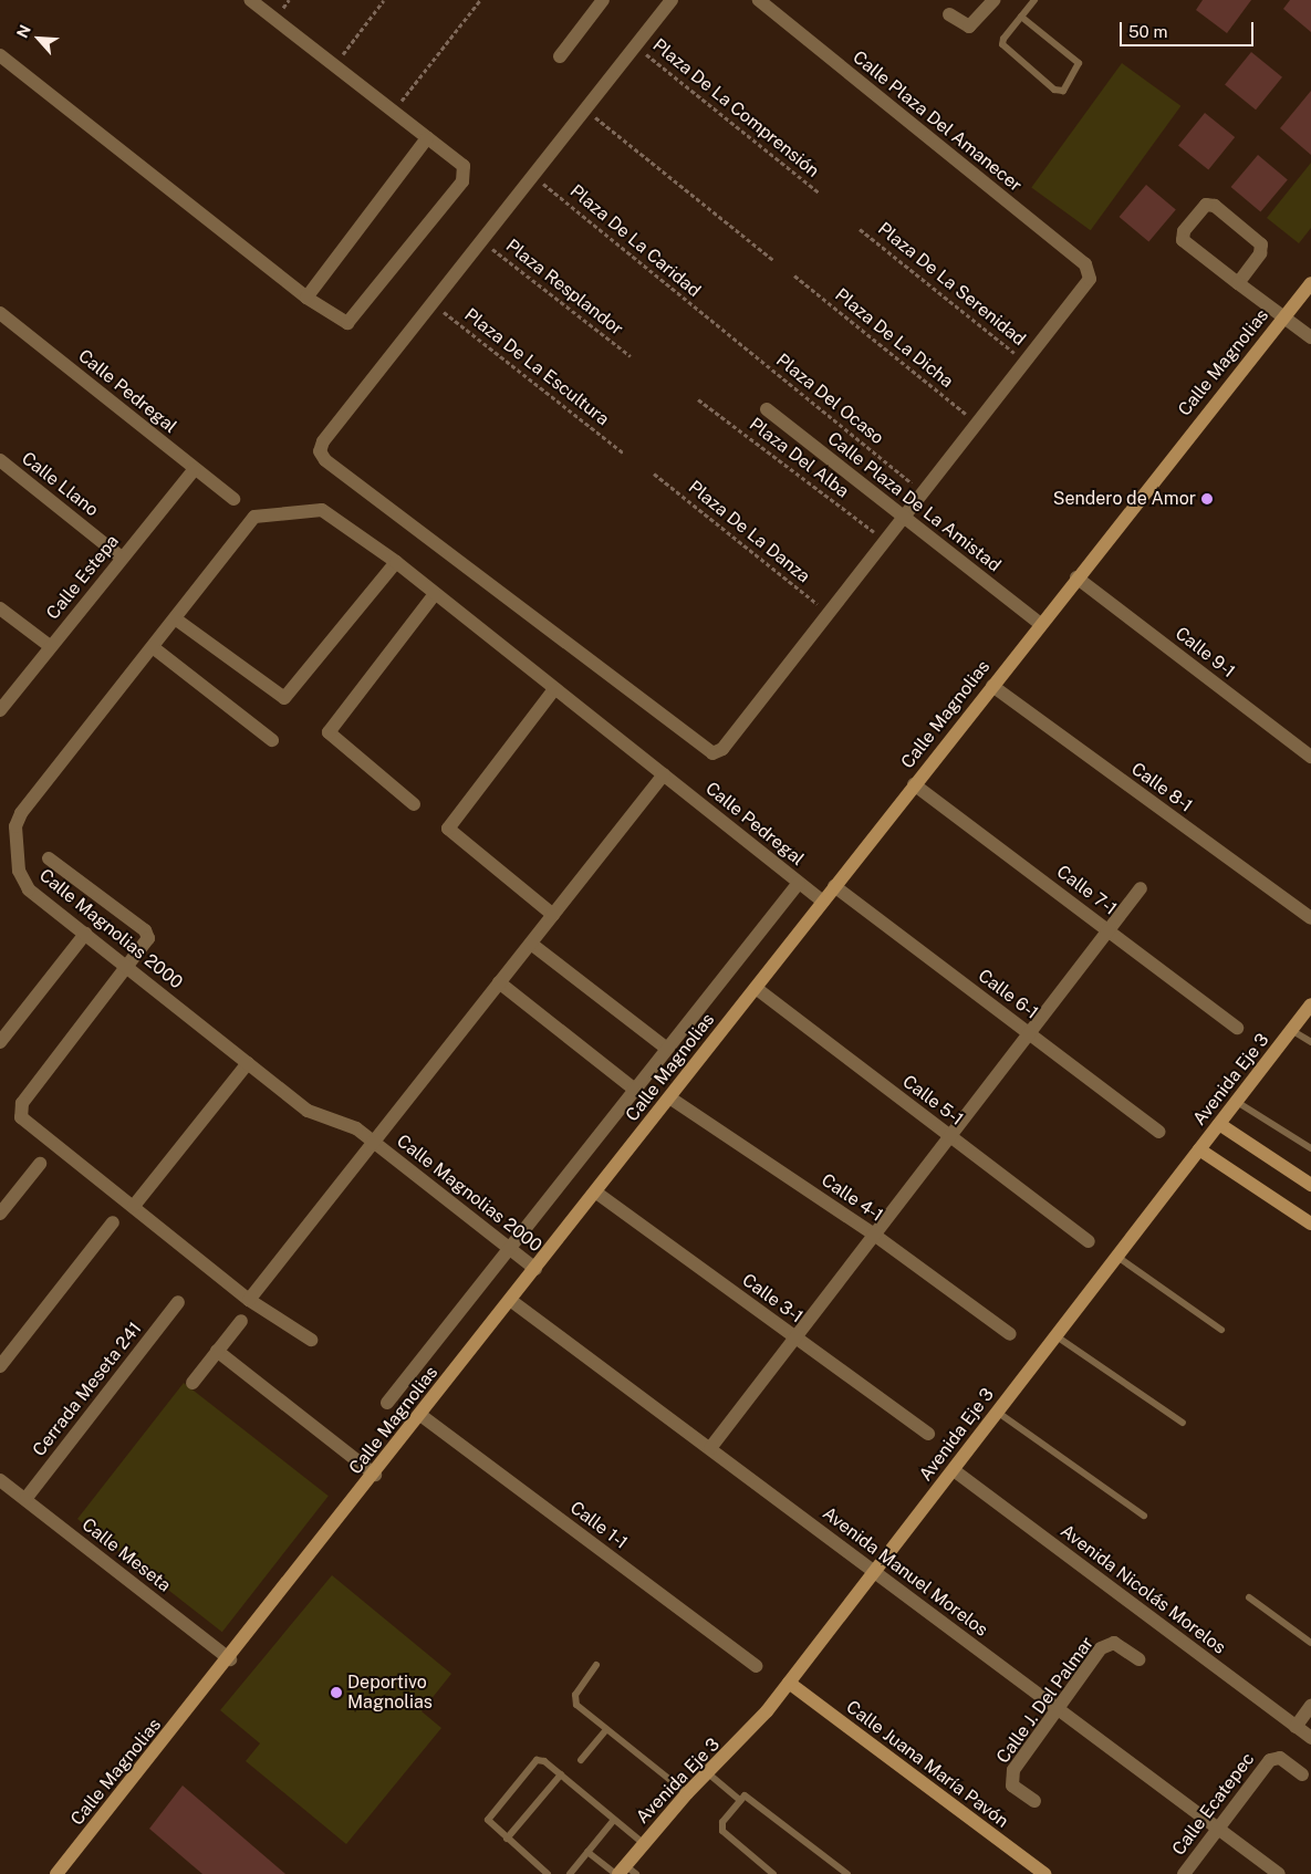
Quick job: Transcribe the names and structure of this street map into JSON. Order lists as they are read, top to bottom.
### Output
{
  "streets": {
    "main road": ["Calle Magnolias", "Avenida Eje 3", "Calle Juana María Pavón"],
    "street": [
      "Calle Plaza Del Amanecer",
      "Calle Pedregal",
      "Calle Llano",
      "Calle Plaza De La Amistad",
      "Calle Estepa",
      "Calle 9-1",
      "Calle 8-1",
      "Calle 7-1",
      "Calle Magnolias 2000",
      "Calle 6-1",
      "Calle 5-1",
      "Calle 4-1",
      "Calle 3-1",
      "Cerrada Meseta 241",
      "Calle 1-1",
      "Calle Meseta",
      "Avenida Manuel Morelos",
      "Avenida Nicolás Morelos",
      "Calle J. Del Palmar",
      "Calle Ecatepec"
    ],
    "path": [
      "Plaza De La Comprensión",
      "Plaza De La Caridad",
      "Plaza De La Serenidad",
      "Plaza Resplandor",
      "Plaza De La Dicha",
      "Plaza De La Escultura",
      "Plaza Del Ocaso",
      "Plaza Del Alba",
      "Plaza De La Danza"
    ]
  },
  "crossings": [
    ["Calle Plaza Del Amanecer", "Plaza De La Serenidad"],
    ["Plaza De La Caridad", "Plaza Del Ocaso"],
    ["Calle Magnolias", "Calle Pedregal"],
    ["Calle Magnolias", "Calle Plaza De La Amistad"],
    ["Calle Magnolias", "Calle 9-1"],
    ["Calle Magnolias", "Calle 8-1"],
    ["Calle Magnolias", "Calle 7-1"],
    ["Calle Magnolias", "Calle Magnolias 2000"],
    ["Calle Magnolias", "Calle 6-1"],
    ["Calle Magnolias", "Calle 5-1"],
    ["Calle Magnolias", "Calle 4-1"],
    ["Calle Magnolias", "Calle 3-1"],
    ["Calle Magnolias", "Calle 1-1"],
    ["Calle Magnolias", "Calle Meseta"],
    ["Calle Magnolias", "Avenida Manuel Morelos"],
    ["Calle Pedregal", "Calle Estepa"],
    ["Calle Llano", "Calle Estepa"],
    ["Avenida Eje 3", "Avenida Manuel Morelos"],
    ["Avenida Eje 3", "Avenida Nicolás Morelos"],
    ["Avenida Eje 3", "Calle Juana María Pavón"],
    ["Cerrada Meseta 241", "Calle Meseta"],
    ["Avenida Manuel Morelos", "Calle J. Del Palmar"],
    ["Avenida Manuel Morelos", "Calle Ecatepec"]
  ],
  "places": ["Sendero de Amor", "Deportivo Magnolias"],
  "scale_bar": "50 m",
  "north": "top left"
}
